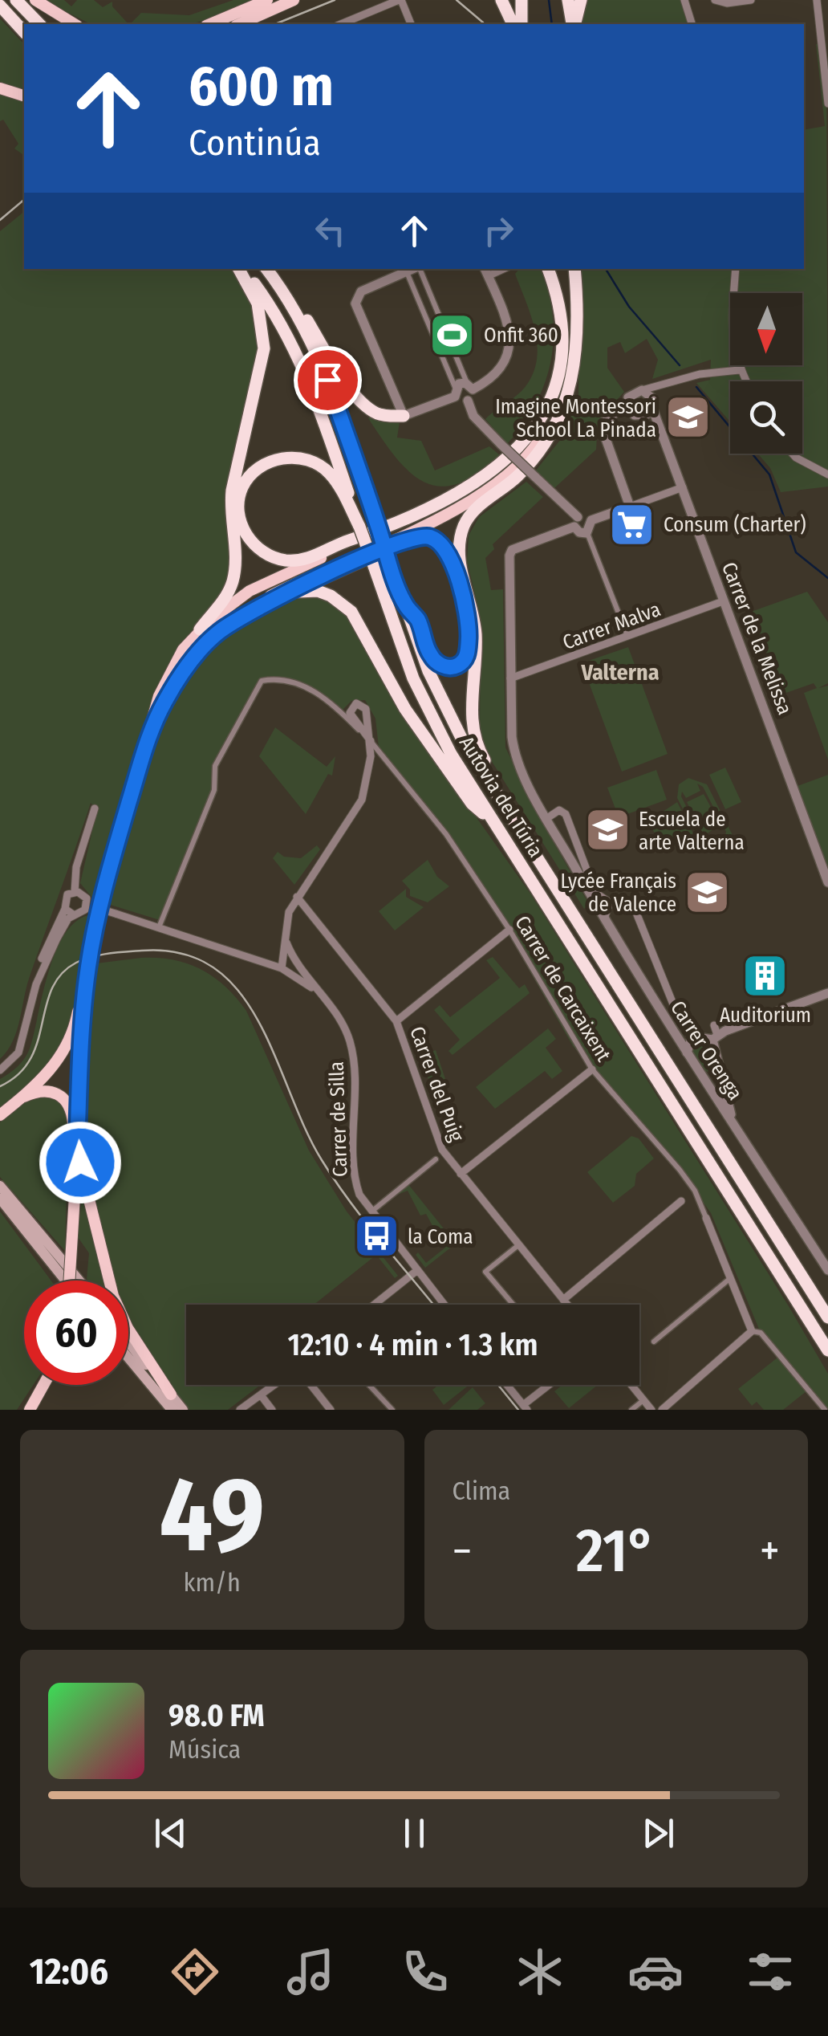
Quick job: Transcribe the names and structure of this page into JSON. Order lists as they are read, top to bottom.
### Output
{
  "streets": {
    "highway": ["Autovia del Túria"],
    "street": [
      "Carrer Malva",
      "Carrer de la Melissa",
      "Carrer de Carcaixent",
      "Carrer Orenga",
      "Carrer del Puig",
      "Carrer de Silla"
    ]
  },
  "crossings": [
    ["Carrer Malva", "Carrer de la Melissa"],
    ["Carrer Malva", "Carrer Orenga"],
    ["Carrer de Carcaixent", "Carrer de Silla"]
  ],
  "districts": ["Valterna"],
  "places": {
    "sports": ["Onfit 360"],
    "school or university": ["Imagine Montessori School La Pinada", "Escuela de arte Valterna", "Lycée Français de Valence"],
    "supermarket": ["Consum (Charter)"],
    "building": ["Auditorium"],
    "bus stop": ["la Coma"]
  },
  "north": "bottom",
  "page": {
    "turn": ["600 m", "Continúa"],
    "limit": "60",
    "trip": "12:10 · 4 min · 1.3 km",
    "tile": [
      ["49", "km/h"],
      "Clima"
    ],
    "heat": ["−", "21°", "+"],
    "song": ["98.0 FM", "Música"],
    "tabs": "12:06"
  }
}
